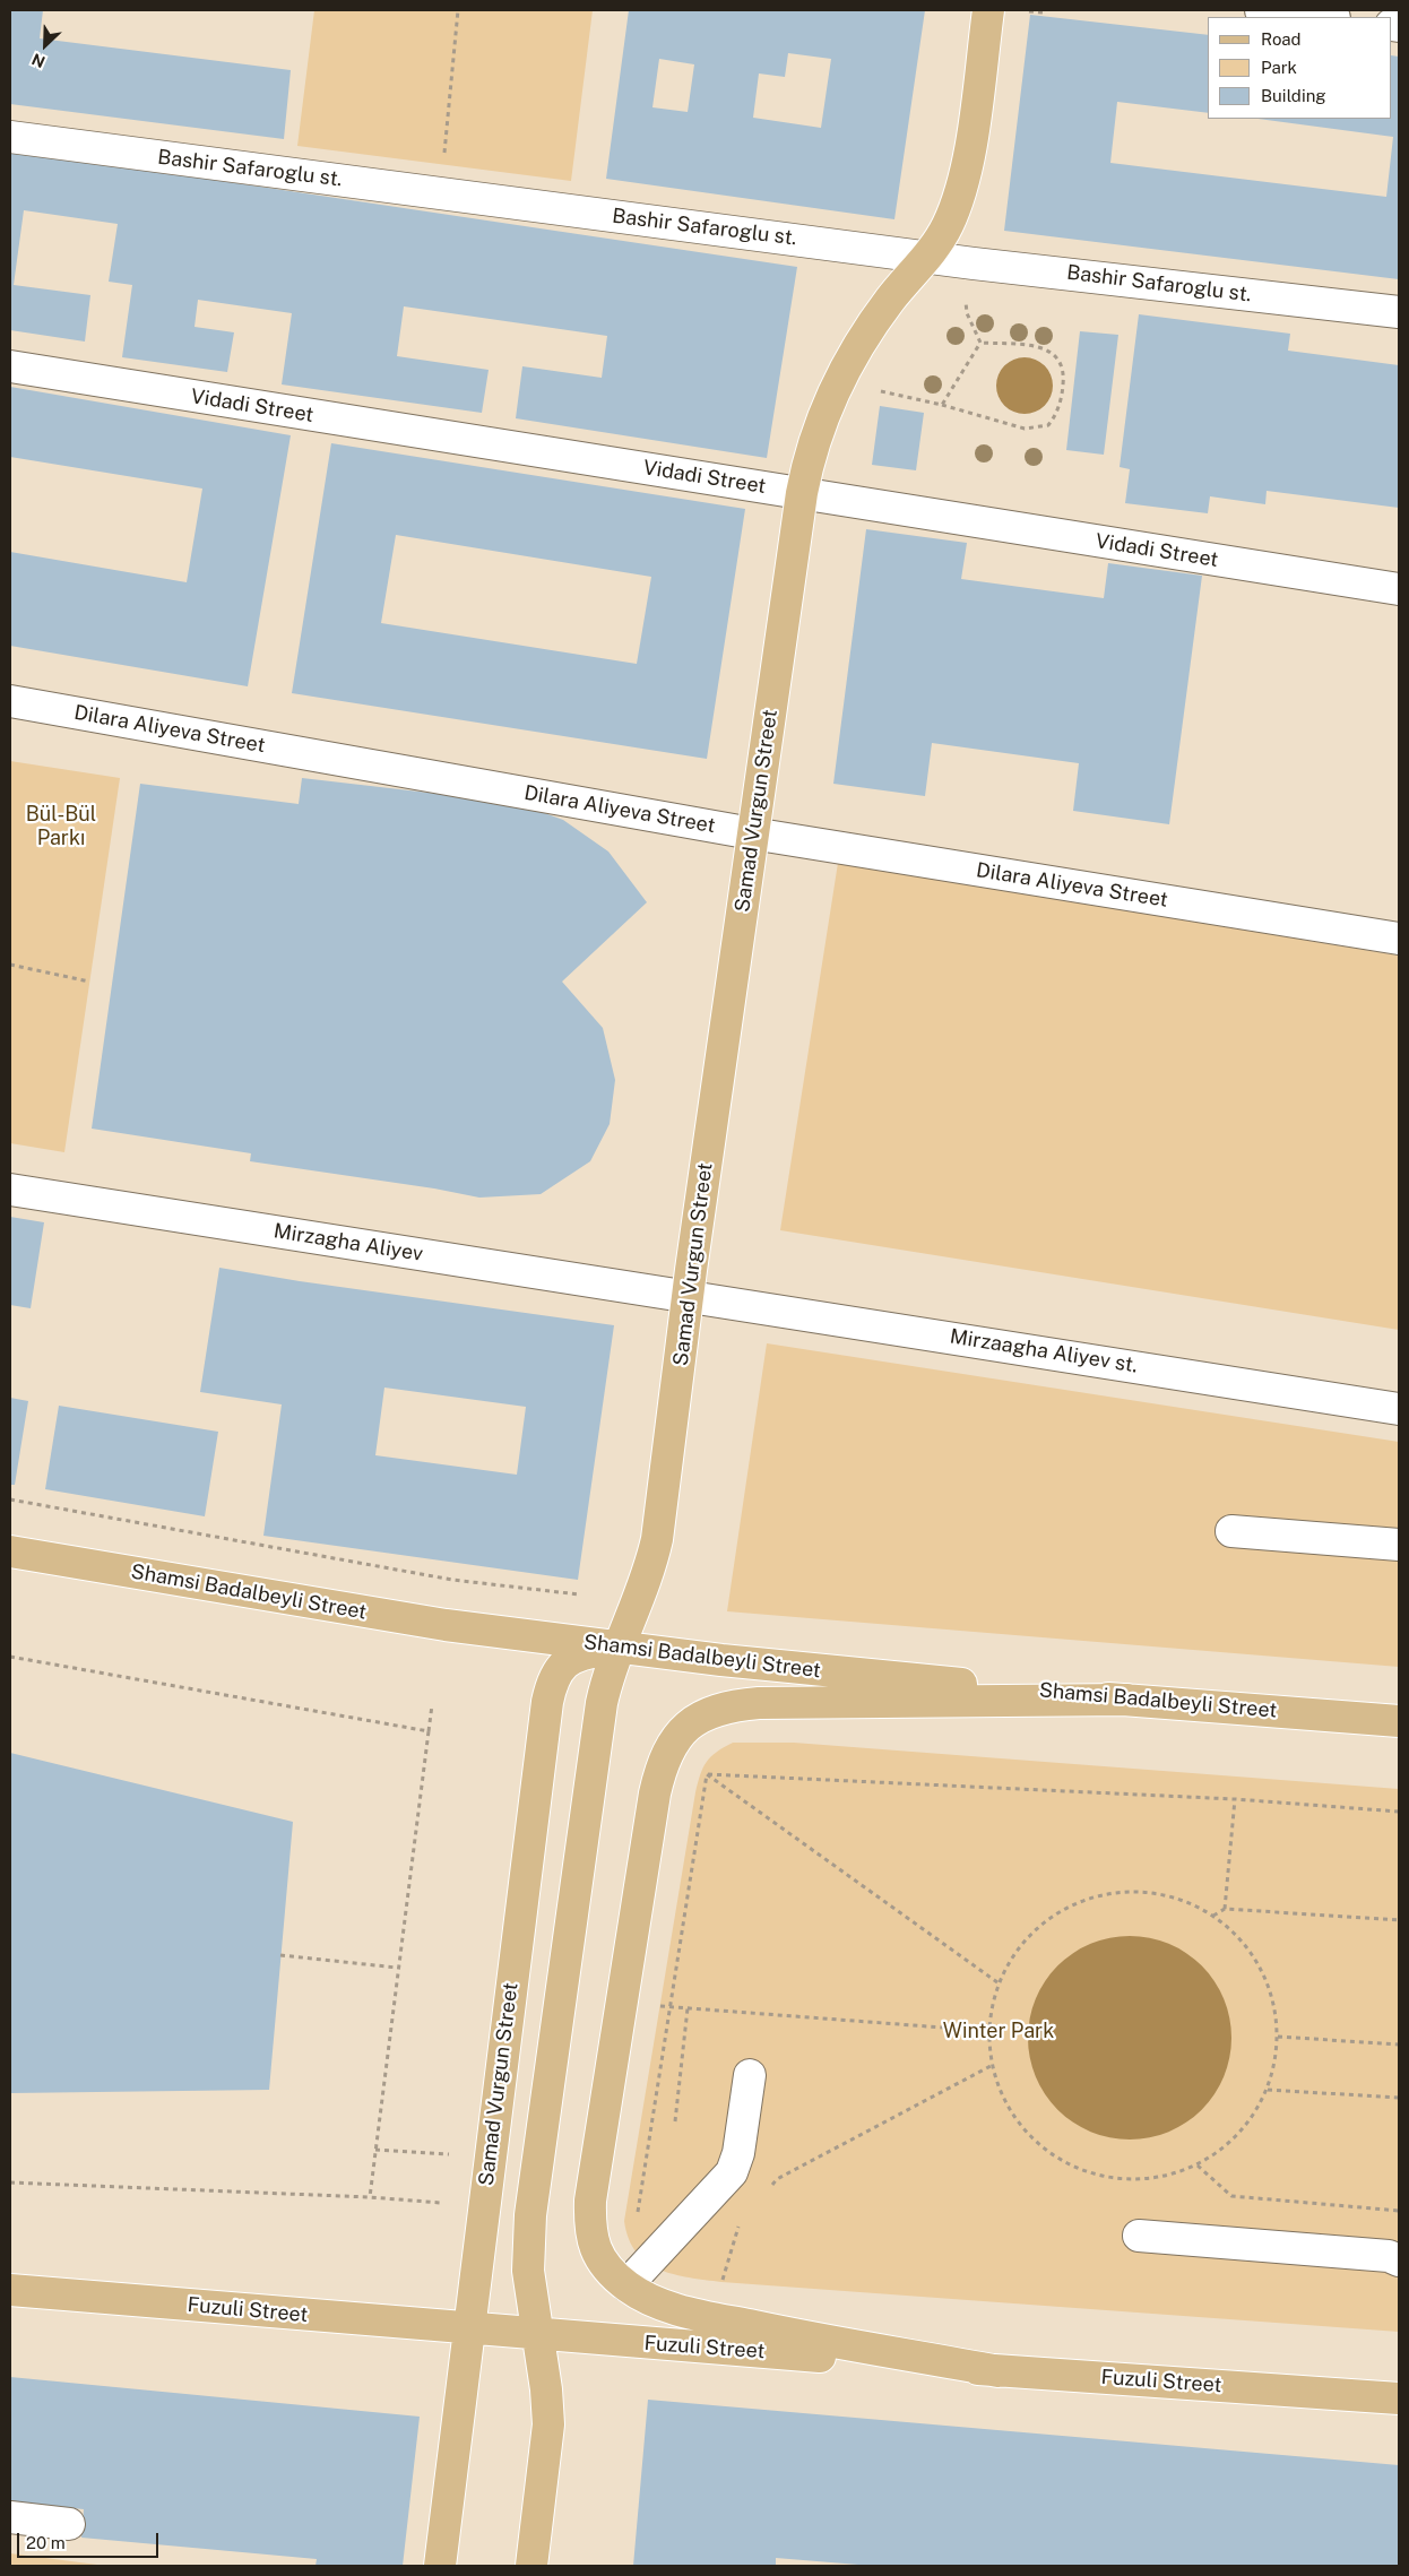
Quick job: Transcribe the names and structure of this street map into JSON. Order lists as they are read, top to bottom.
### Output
{
  "streets": {
    "main road": ["Samad Vurgun Street", "Shamsi Badalbeyli Street", "Fuzuli Street"],
    "street": [
      "Bashir Safaroglu st.",
      "Vidadi Street",
      "Dilara Aliyeva Street",
      "Mirzagha Aliyev",
      "Mirzaagha Aliyev st."
    ]
  },
  "crossings": [
    ["Bashir Safaroglu st.", "Samad Vurgun Street"],
    ["Vidadi Street", "Samad Vurgun Street"],
    ["Dilara Aliyeva Street", "Samad Vurgun Street"],
    ["Samad Vurgun Street", "Mirzagha Aliyev"],
    ["Samad Vurgun Street", "Mirzaagha Aliyev st."],
    ["Samad Vurgun Street", "Shamsi Badalbeyli Street"],
    ["Samad Vurgun Street", "Fuzuli Street"],
    ["Mirzagha Aliyev", "Mirzaagha Aliyev st."]
  ],
  "parks": ["Bül-Bül Parkı", "Winter Park"],
  "legend": ["Road", "Park", "Building"],
  "scale_bar": "20 m",
  "north": "bottom left"
}
